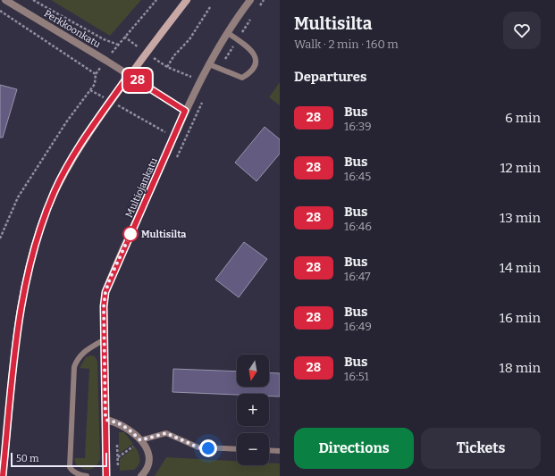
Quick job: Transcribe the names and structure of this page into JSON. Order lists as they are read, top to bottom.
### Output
{
  "streets": {
    "street": ["Perkkoonkatu", "Multiojankatu"]
  },
  "places": ["Multisilta"],
  "lines": ["bus line 28"],
  "scale_bar": "50 m",
  "north": "bottom",
  "page": {
    "on_map": "28",
    "heading": [
      ["Multisilta", "Walk · 2 min · 160 m"],
      "Departures"
    ],
    "list": [
      {
        "mark": "28",
        "name": "Bus",
        "note": "16:39",
        "value": "6 min"
      },
      {
        "mark": "28",
        "name": "Bus",
        "note": "16:45",
        "value": "12 min"
      },
      {
        "mark": "28",
        "name": "Bus",
        "note": "16:46",
        "value": "13 min"
      },
      {
        "mark": "28",
        "name": "Bus",
        "note": "16:47",
        "value": "14 min"
      },
      {
        "mark": "28",
        "name": "Bus",
        "note": "16:49",
        "value": "16 min"
      },
      {
        "mark": "28",
        "name": "Bus",
        "note": "16:51",
        "value": "18 min"
      }
    ],
    "map_buttons": ["+", "−"],
    "buttons": ["Directions", "Tickets"],
    "scale": "50 m"
  }
}
